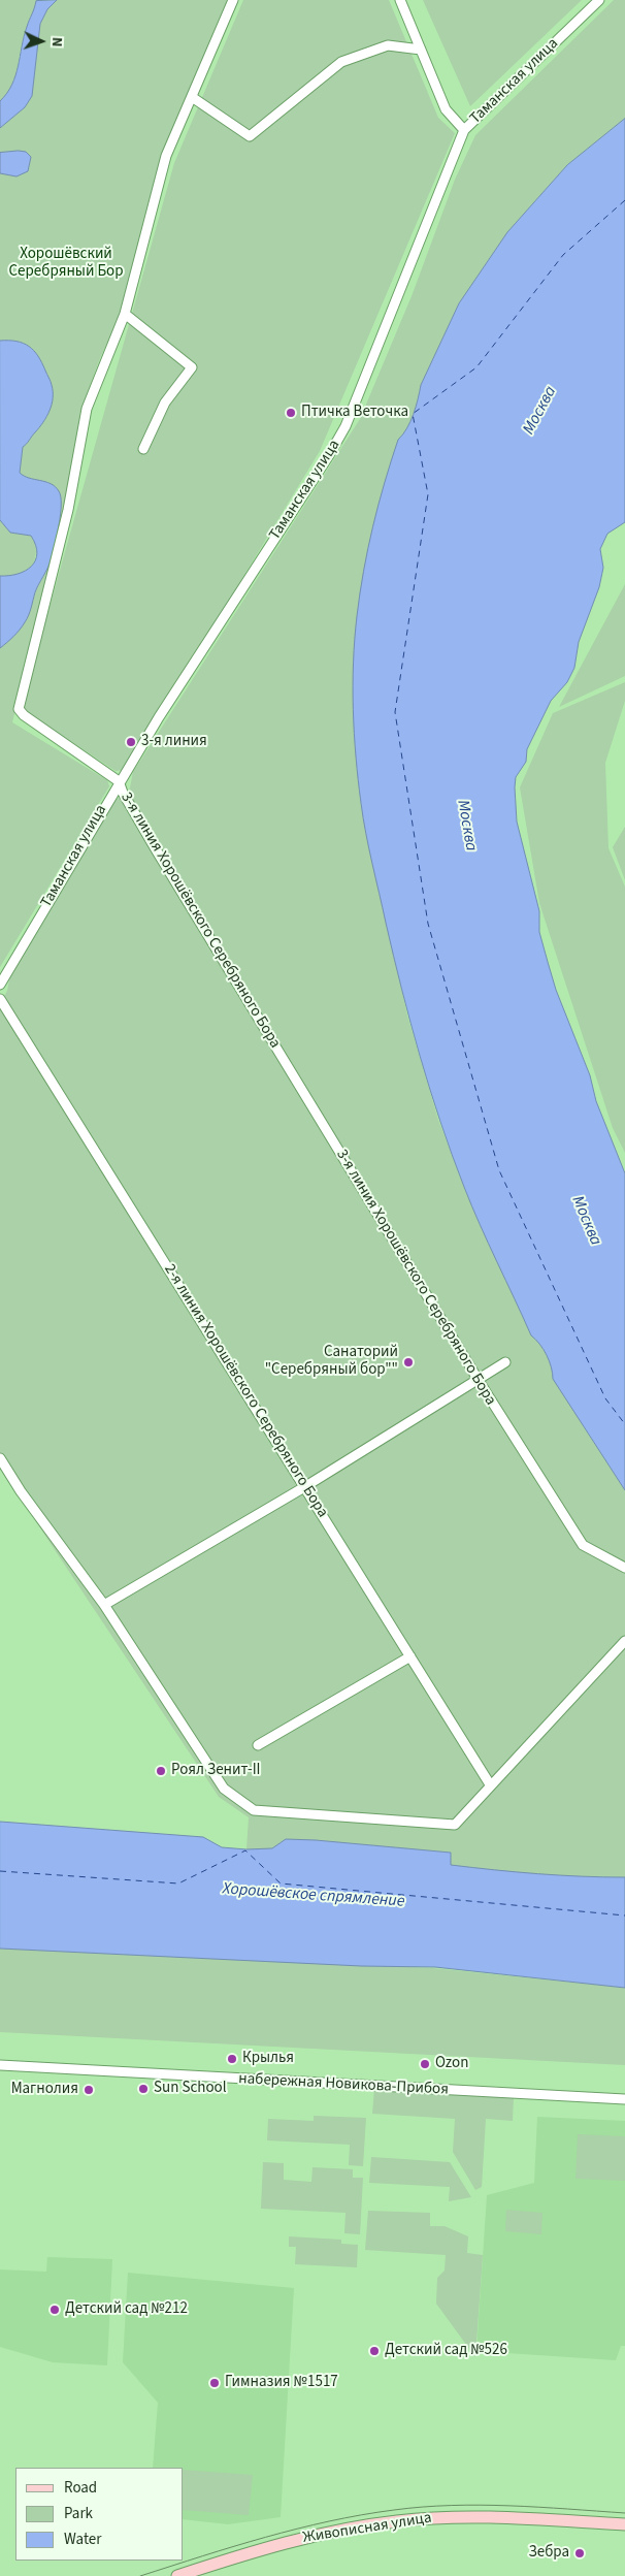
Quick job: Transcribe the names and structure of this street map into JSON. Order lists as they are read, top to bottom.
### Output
{
  "streets": {
    "street": [
      "Таманская улица",
      "3-я линия Хорошёвского Серебряного Бора",
      "2-я линия Хорошёвского Серебряного Бора",
      "набережная Новикова-Прибоя",
      "Живописная улица"
    ]
  },
  "crossings": [
    ["Таманская улица", "3-я линия Хорошёвского Серебряного Бора"]
  ],
  "water": ["Москва", "Хорошёвское спрямление"],
  "parks": ["Хорошёвский Серебряный Бор"],
  "places": [
    "Птичка Веточка",
    "3-я линия",
    "Санаторий \"Серебряный бор\"\"",
    "Роял Зенит-II",
    "Крылья",
    "Ozon",
    "Sun School",
    "Магнолия",
    "Детский сад №212",
    "Детский сад №526",
    "Гимназия №1517",
    "Зебра"
  ],
  "legend": ["Road", "Park", "Water"],
  "north": "right"
}
